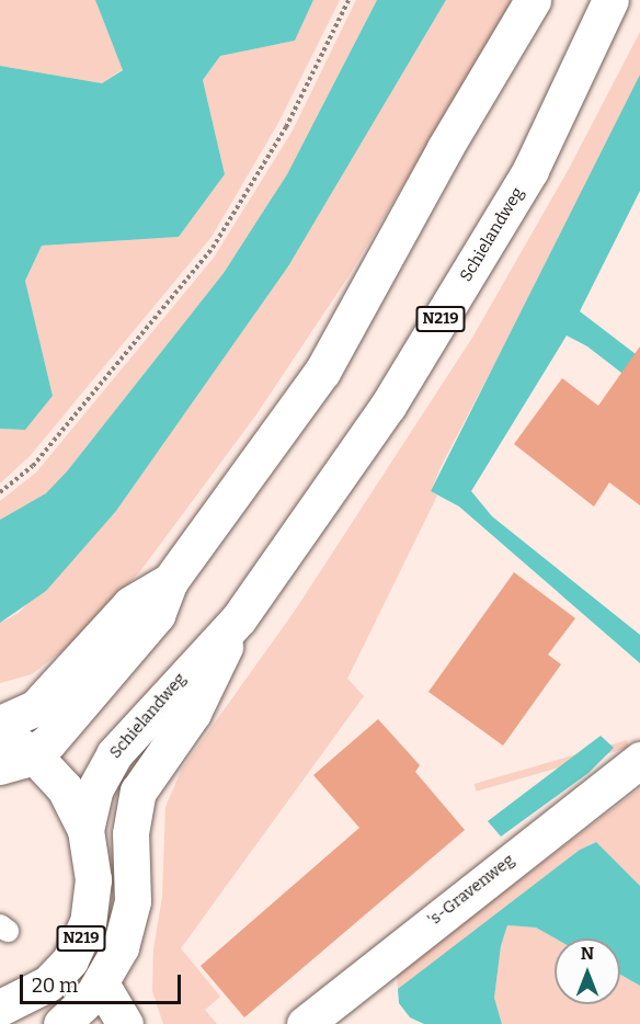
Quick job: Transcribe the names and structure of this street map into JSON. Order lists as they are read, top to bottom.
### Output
{
  "streets": {
    "main road": ["Schielandweg", "N219", "'s-Gravenweg"]
  },
  "crossings": [
    ["Schielandweg", "N219"]
  ],
  "scale_bar": "20 m",
  "north": "top"
}
